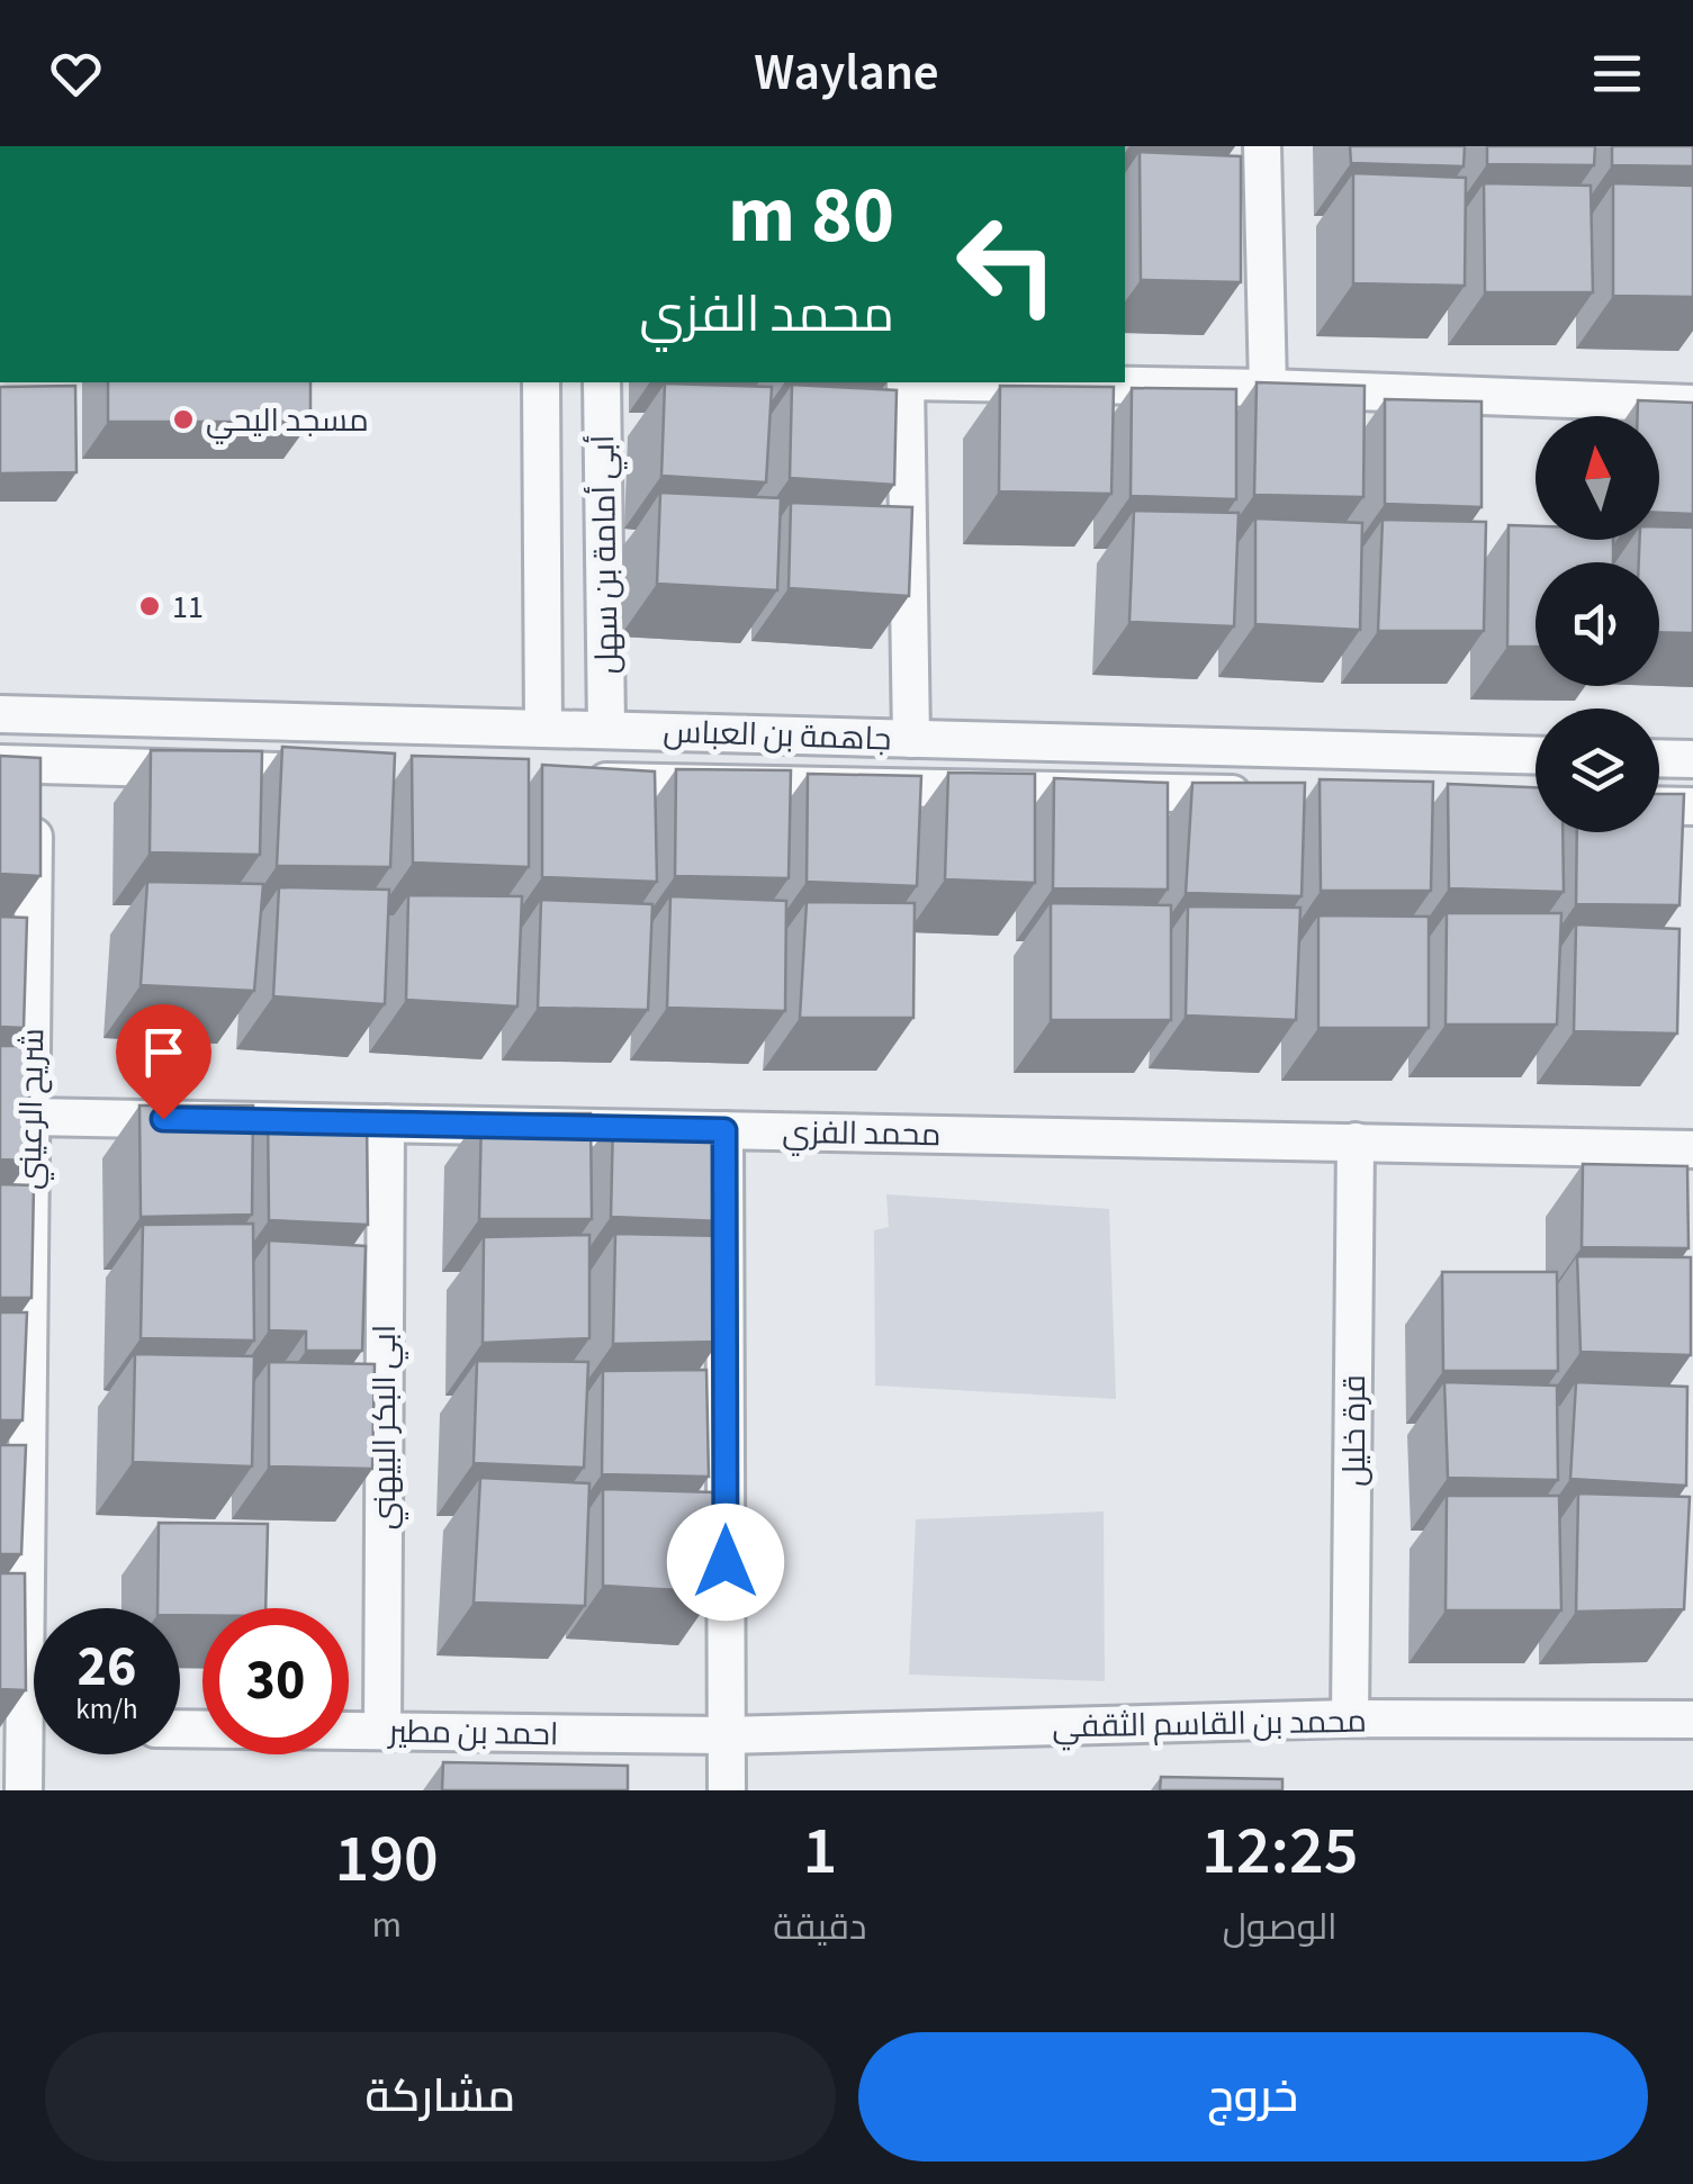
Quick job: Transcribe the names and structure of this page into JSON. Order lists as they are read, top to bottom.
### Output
{
  "streets": {
    "street": [
      "أبي أمامة بن سهل",
      "جاهمة بن العباس",
      "شريح الرعيني",
      "محمد الفزي",
      "ابي البكر البيهني",
      "قرة خليل",
      "محمد بن القاسم الثقفي",
      "احمد بن مطير"
    ]
  },
  "crossings": [
    ["أبي أمامة بن سهل", "جاهمة بن العباس"],
    ["شريح الرعيني", "محمد الفزي"],
    ["محمد الفزي", "ابي البكر البيهني"],
    ["محمد الفزي", "قرة خليل"],
    ["ابي البكر البيهني", "احمد بن مطير"],
    ["قرة خليل", "محمد بن القاسم الثقفي"],
    ["محمد بن القاسم الثقفي", "احمد بن مطير"]
  ],
  "places": ["مسجد اليحي", "11"],
  "north": "top",
  "page": {
    "header": "Waylane",
    "turn": ["80 m", "محمد الفزي"],
    "speed": "26 km/h",
    "limit": "30",
    "eta": [
      "12:25",
      "الوصول",
      "1",
      "دقيقة",
      "190",
      "m"
    ],
    "buttons": ["خروج", "مشاركة"]
  }
}
